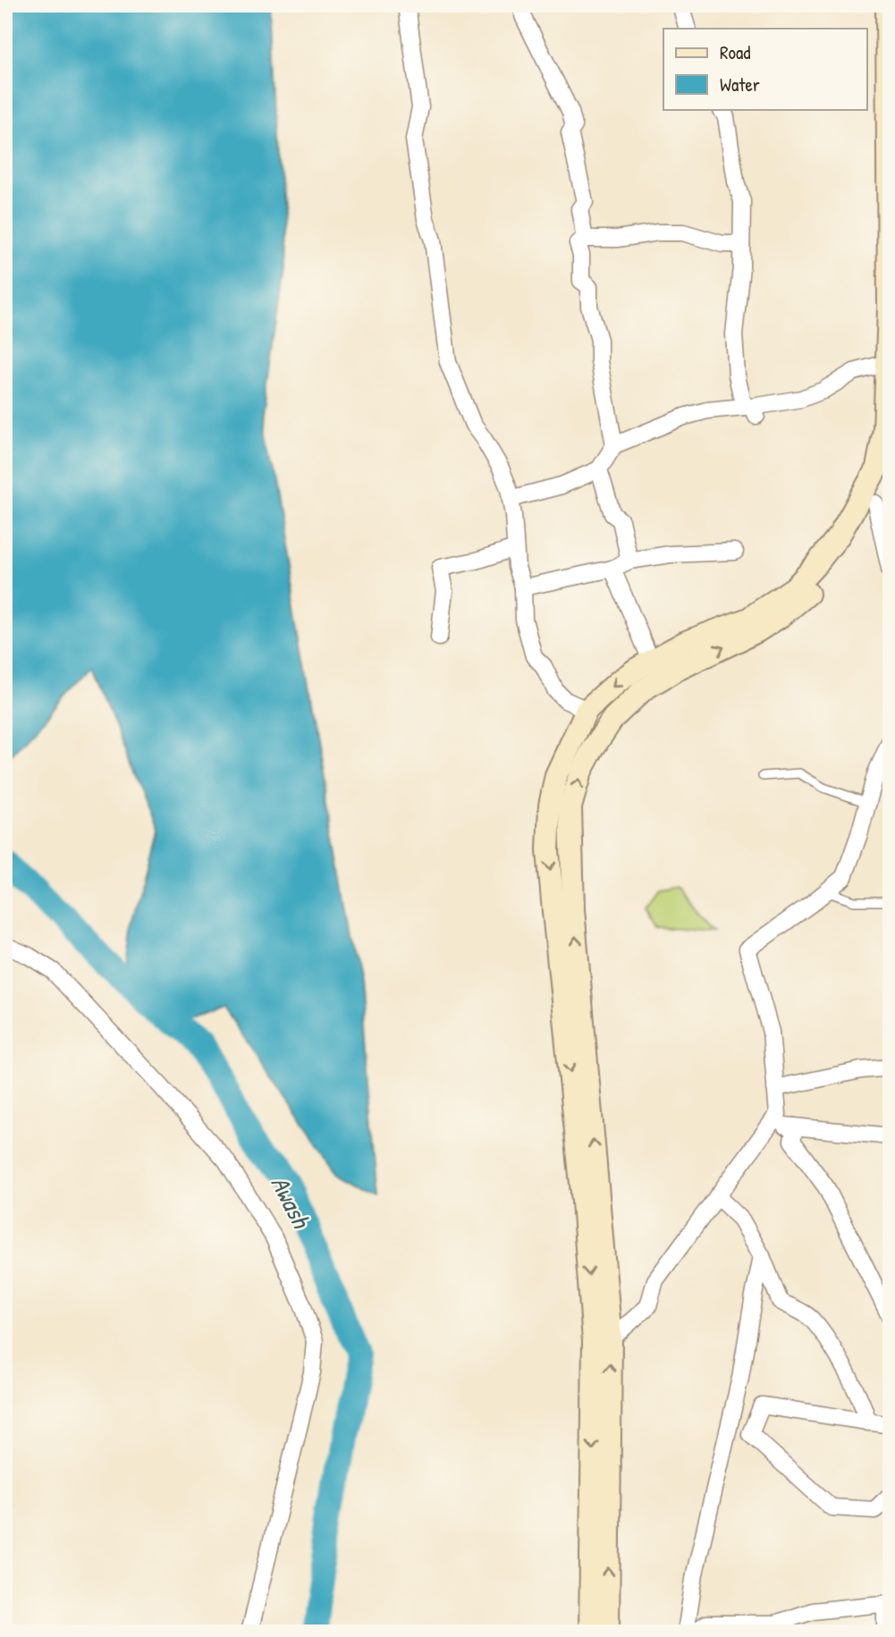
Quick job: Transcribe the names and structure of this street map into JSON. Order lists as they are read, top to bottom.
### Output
{
  "water": ["Awash"],
  "legend": ["Road", "Water"]
}
